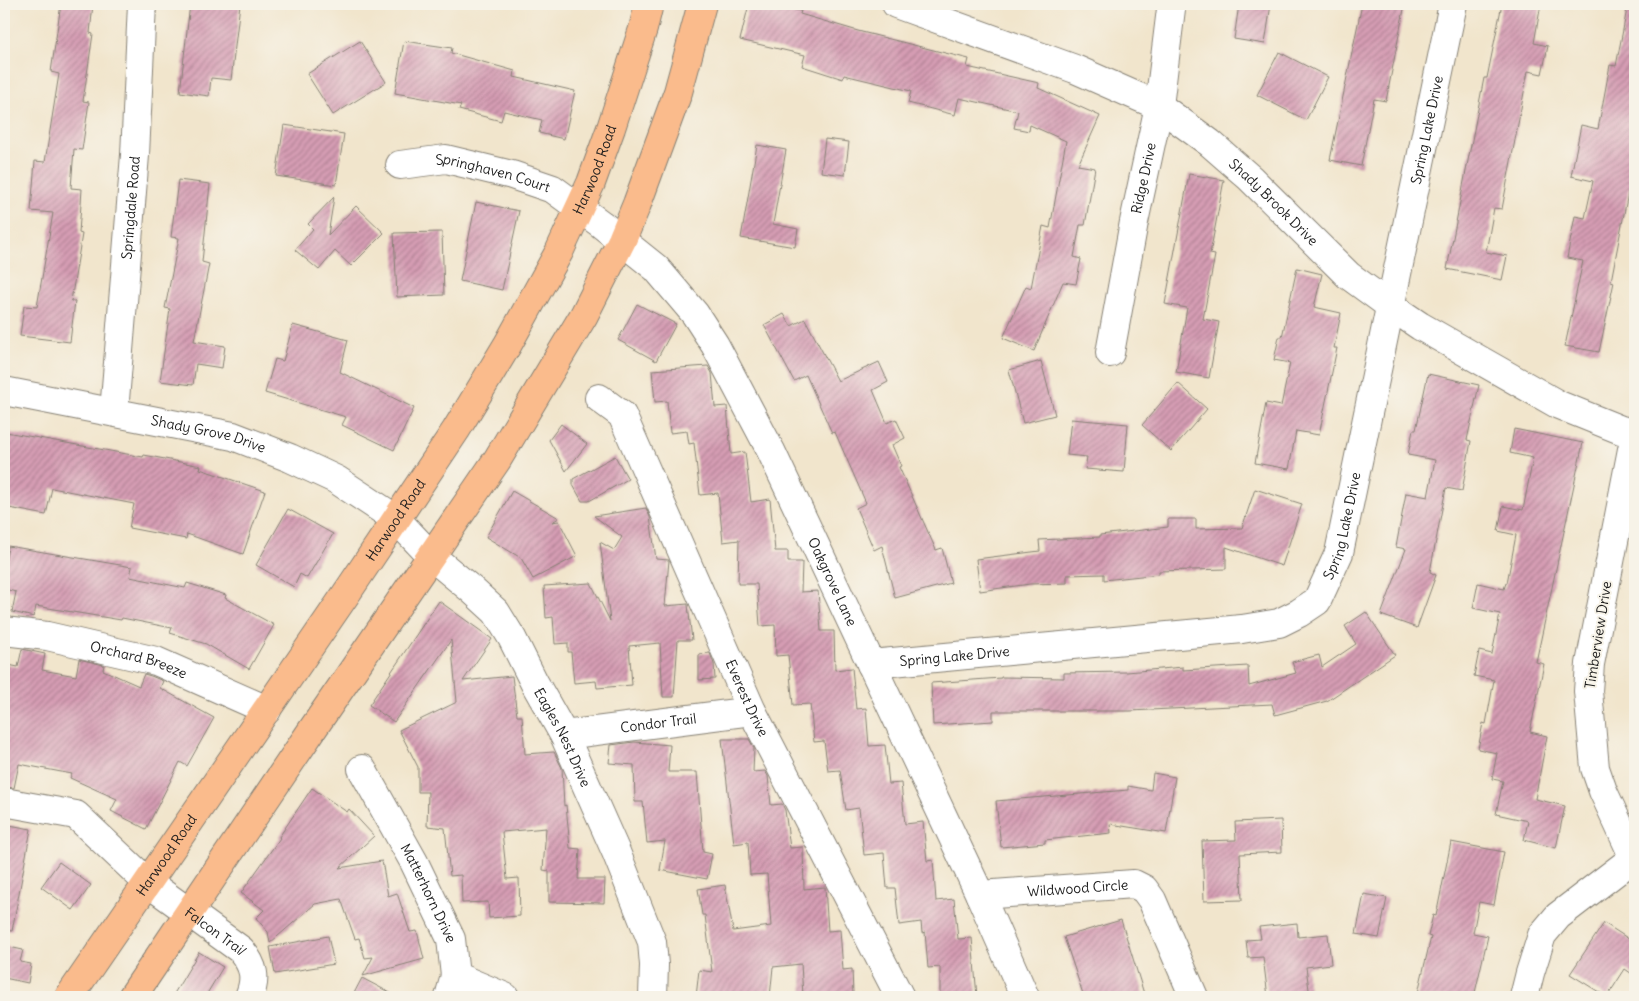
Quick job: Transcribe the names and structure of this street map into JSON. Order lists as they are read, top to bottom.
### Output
{
  "streets": {
    "main road": ["Harwood Road"],
    "street": [
      "Spring Lake Drive",
      "Springhaven Court",
      "Ridge Drive",
      "Shady Brook Drive",
      "Springdale Road",
      "Shady Grove Drive",
      "Oakgrove Lane",
      "Timberview Drive",
      "Orchard Breeze",
      "Everest Drive",
      "Condor Trail",
      "Eagles Nest Drive",
      "Wildwood Circle",
      "Matterhorn Drive",
      "Falcon Trail"
    ]
  },
  "crossings": [
    ["Spring Lake Drive", "Shady Brook Drive"],
    ["Spring Lake Drive", "Oakgrove Lane"],
    ["Harwood Road", "Springhaven Court"],
    ["Harwood Road", "Shady Grove Drive"],
    ["Harwood Road", "Oakgrove Lane"],
    ["Harwood Road", "Orchard Breeze"],
    ["Harwood Road", "Eagles Nest Drive"],
    ["Harwood Road", "Falcon Trail"],
    ["Springhaven Court", "Oakgrove Lane"],
    ["Ridge Drive", "Shady Brook Drive"],
    ["Shady Brook Drive", "Timberview Drive"],
    ["Springdale Road", "Shady Grove Drive"],
    ["Shady Grove Drive", "Eagles Nest Drive"],
    ["Oakgrove Lane", "Wildwood Circle"],
    ["Everest Drive", "Condor Trail"],
    ["Condor Trail", "Eagles Nest Drive"]
  ]
}
